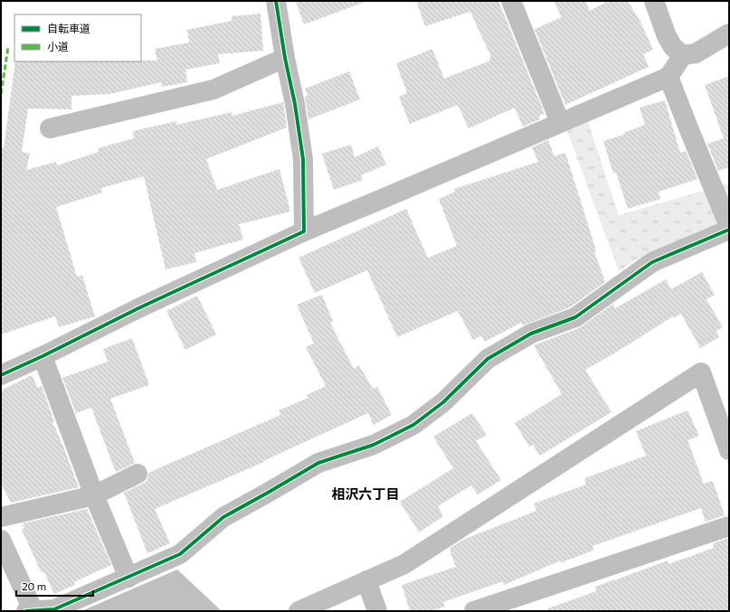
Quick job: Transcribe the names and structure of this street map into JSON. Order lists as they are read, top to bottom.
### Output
{
  "districts": ["相沢六丁目"],
  "legend": ["自転車道", "小道"],
  "scale_bar": "20 m"
}
